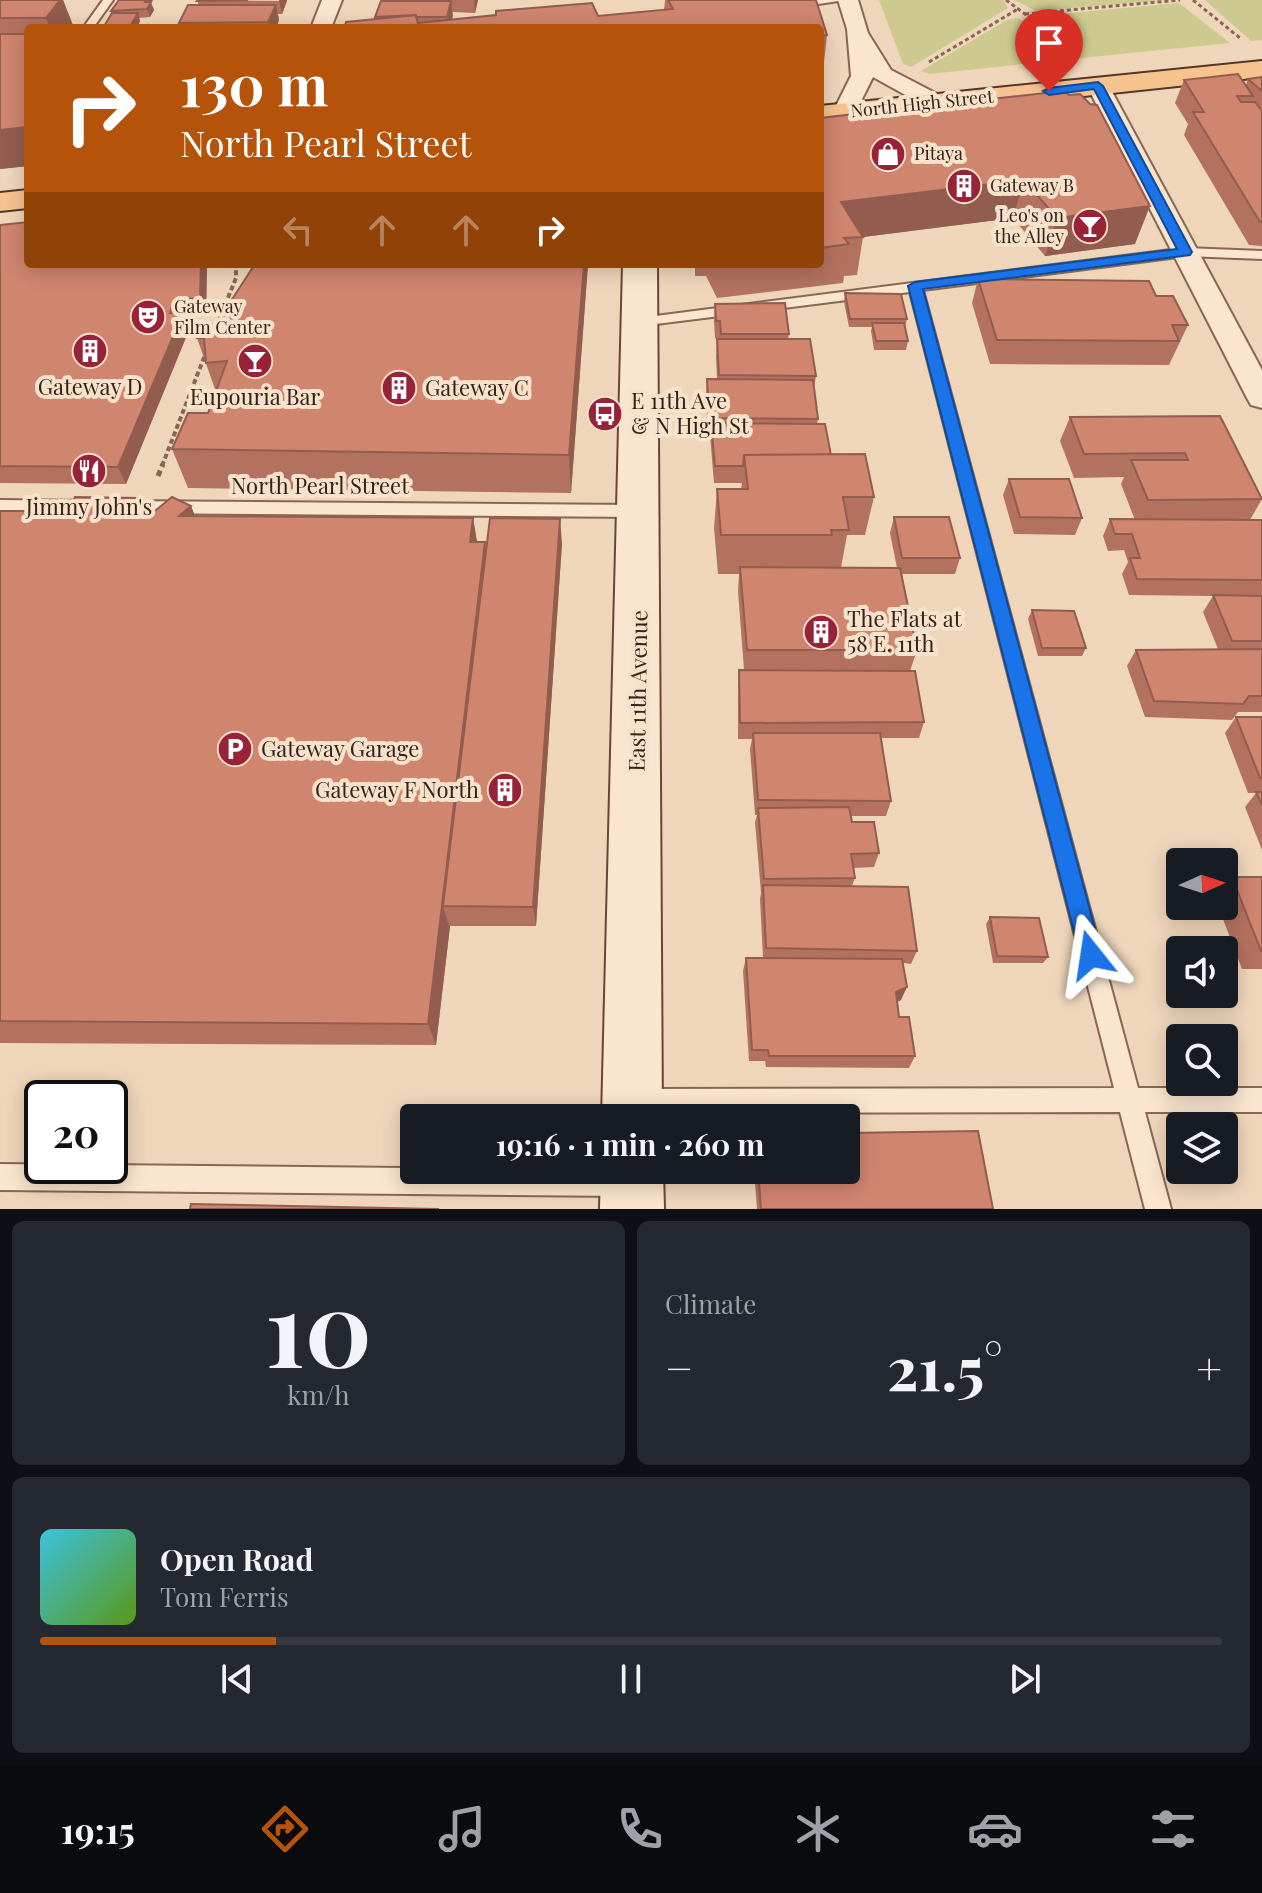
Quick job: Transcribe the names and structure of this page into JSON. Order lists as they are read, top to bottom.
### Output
{
  "streets": {
    "main road": ["North High Street"],
    "street": ["East 11th Avenue"],
    "lane": ["North Pearl Street"]
  },
  "crossings": [
    ["North Pearl Street", "East 11th Avenue"]
  ],
  "places": {
    "shop": ["Pitaya"],
    "building": [
      "Gateway B",
      "Gateway D",
      "Gateway C",
      "The Flats at 58 E. 11th",
      "Gateway F North"
    ],
    "bar": ["Leo's on the Alley", "Eupouria Bar"],
    "theatre": ["Gateway Film Center"],
    "bus stop": ["E 11th Ave & N High St"],
    "restaurant": ["Jimmy John's"],
    "parking": ["Gateway Garage"]
  },
  "north": "right",
  "page": {
    "turn": ["130 m", "North Pearl Street"],
    "limit": "20",
    "trip": "19:16 · 1 min · 260 m",
    "tile": [
      ["10", "km/h"],
      "Climate"
    ],
    "heat": ["−", "21.5°", "+"],
    "song": ["Open Road", "Tom Ferris"],
    "tabs": "19:15"
  }
}
